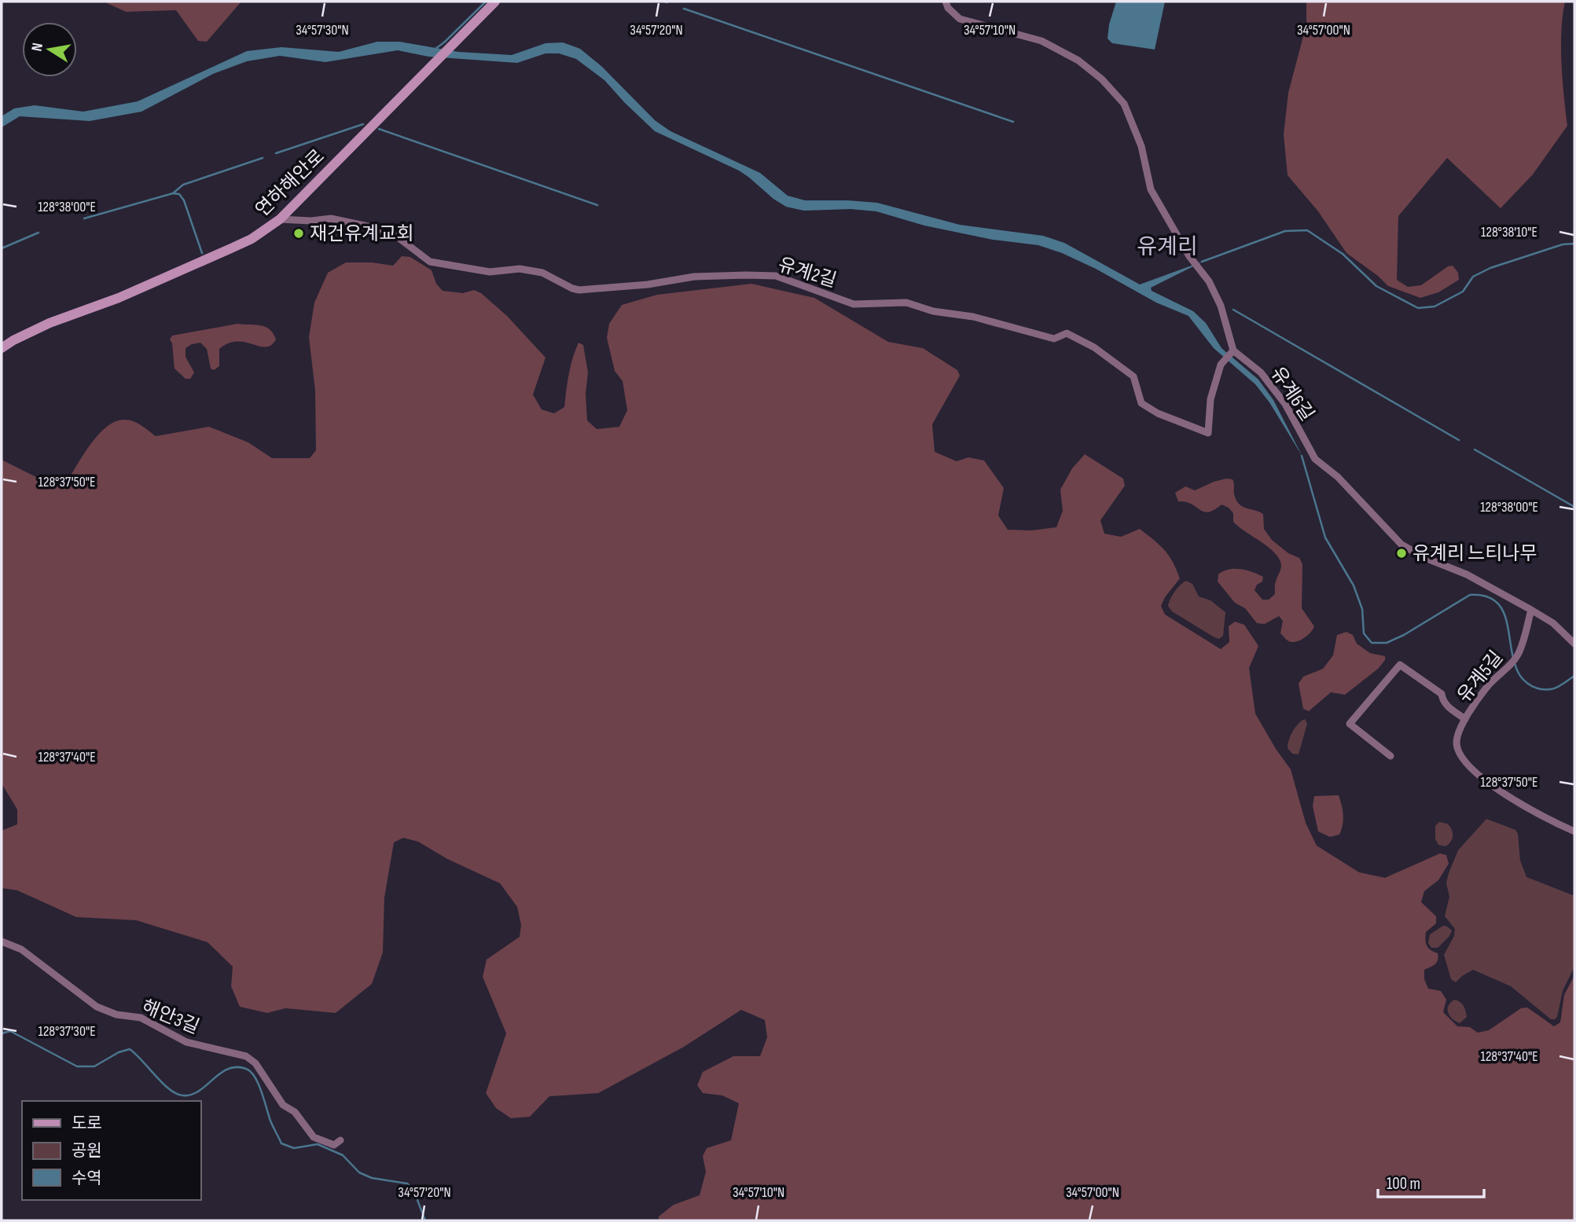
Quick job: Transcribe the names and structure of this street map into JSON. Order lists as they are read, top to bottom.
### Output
{
  "streets": {
    "street": [
      "연하해안로",
      "유계2길",
      "유계6길",
      "유계5길",
      "해안3길"
    ]
  },
  "crossings": [
    ["연하해안로", "유계2길"],
    ["유계2길", "유계6길"],
    ["유계6길", "유계5길"]
  ],
  "districts": ["유계리"],
  "places": ["재건유계교회", "유계리 느티나무"],
  "legend": ["도로", "공원", "수역"],
  "scale_bar": "100 m",
  "north": "left",
  "coordinates": [
    "34°57'30\"N",
    "34°57'20\"N",
    "34°57'10\"N",
    "34°57'00\"N",
    "128°38'00\"E",
    "128°38'10\"E",
    "128°37'50\"E",
    "128°37'40\"E",
    "128°37'30\"E"
  ]
}
